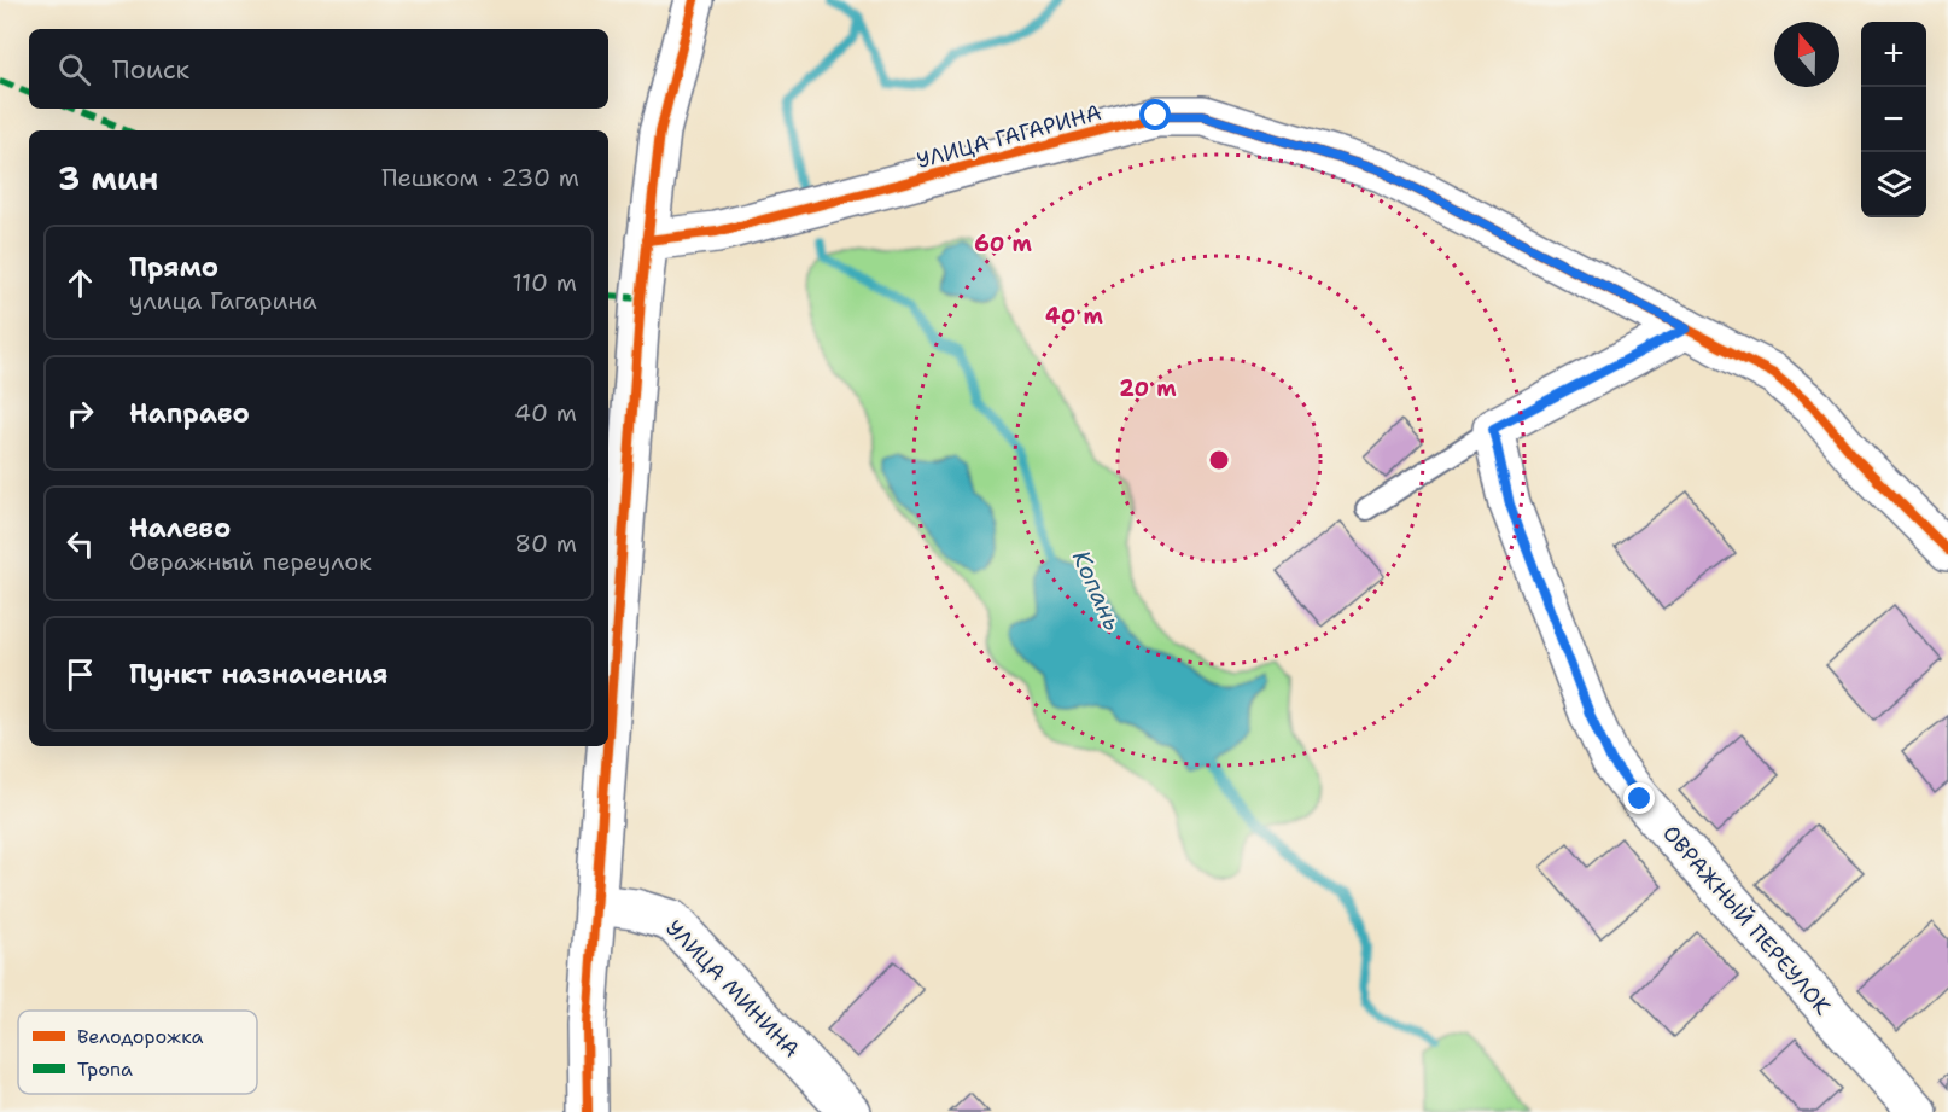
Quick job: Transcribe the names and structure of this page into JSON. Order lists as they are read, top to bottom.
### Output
{
  "streets": {
    "street": ["УЛИЦА ГАГАРИНА", "ОВРАЖНЫЙ ПЕРЕУЛОК", "УЛИЦА МИНИНА"]
  },
  "water": ["Копань"],
  "legend": ["Велодорожка", "Тропа"],
  "north": "top",
  "page": {
    "map_buttons": ["+", "−"],
    "search": "Поиск",
    "heading": ["3 мин", "Пешком · 230 m"],
    "list": [
      ["Прямо", "улица Гагарина", "110 m"],
      ["Направо", "40 m"],
      ["Налево", "Овражный переулок", "80 m"],
      "Пункт назначения"
    ]
  },
  "rings": ["60 m", "40 m", "20 m"]
}
